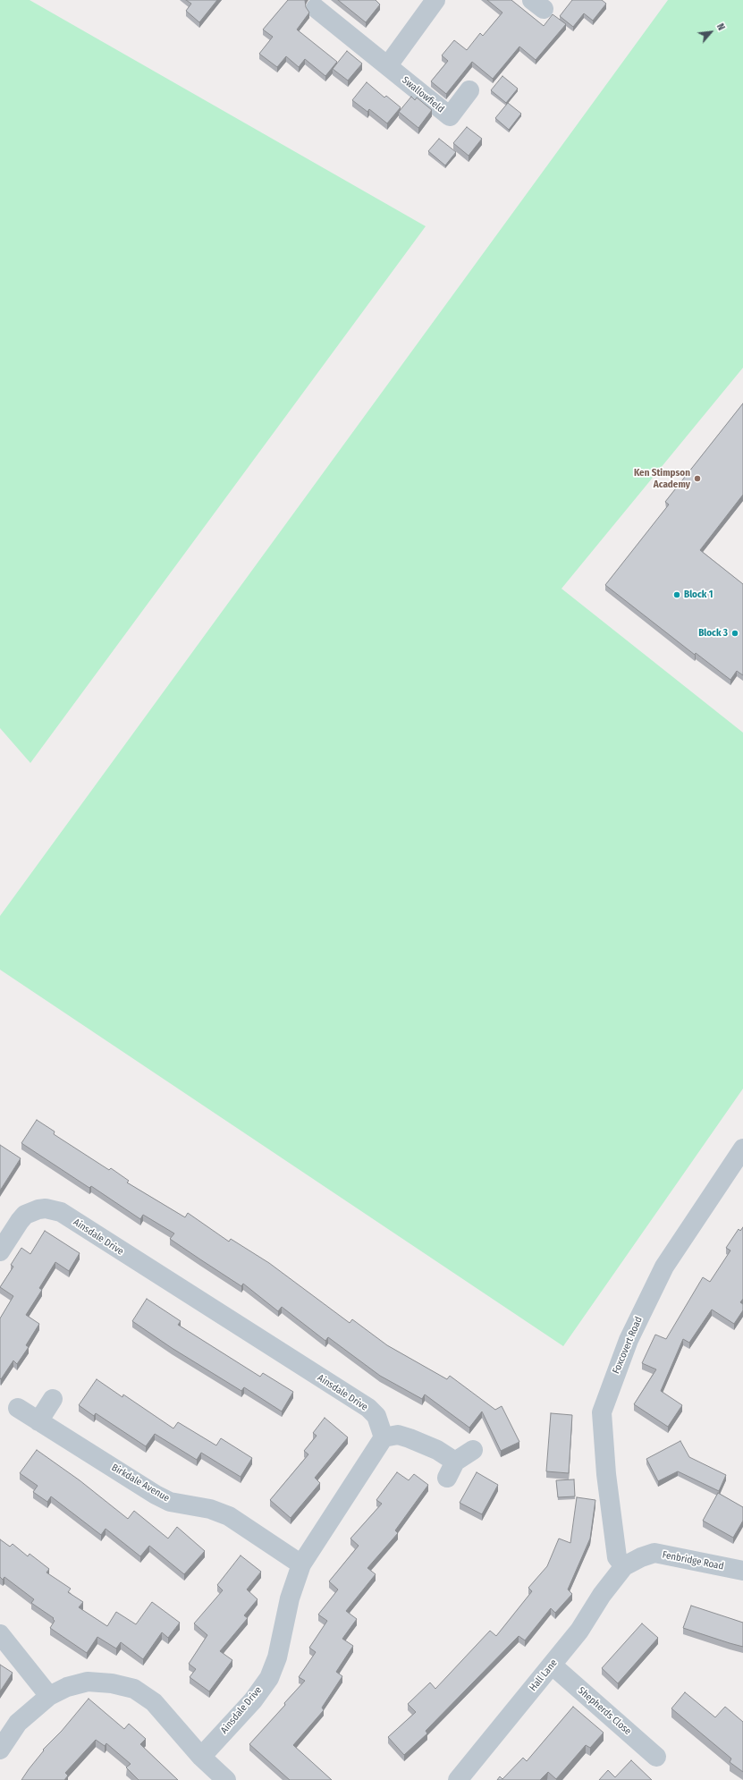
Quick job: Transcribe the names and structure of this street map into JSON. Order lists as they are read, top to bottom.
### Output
{
  "streets": {
    "street": [
      "Swallowfield",
      "Ainsdale Drive",
      "Foxcovert Road",
      "Birkdale Avenue",
      "Fenbridge Road",
      "Hall Lane",
      "Shepherds Close"
    ]
  },
  "crossings": [
    ["Ainsdale Drive", "Birkdale Avenue"],
    ["Foxcovert Road", "Fenbridge Road"],
    ["Foxcovert Road", "Hall Lane"],
    ["Fenbridge Road", "Hall Lane"],
    ["Hall Lane", "Shepherds Close"]
  ],
  "places": ["Ken Stimpson Academy", "Block 1", "Block 3"],
  "north": "top right"
}
